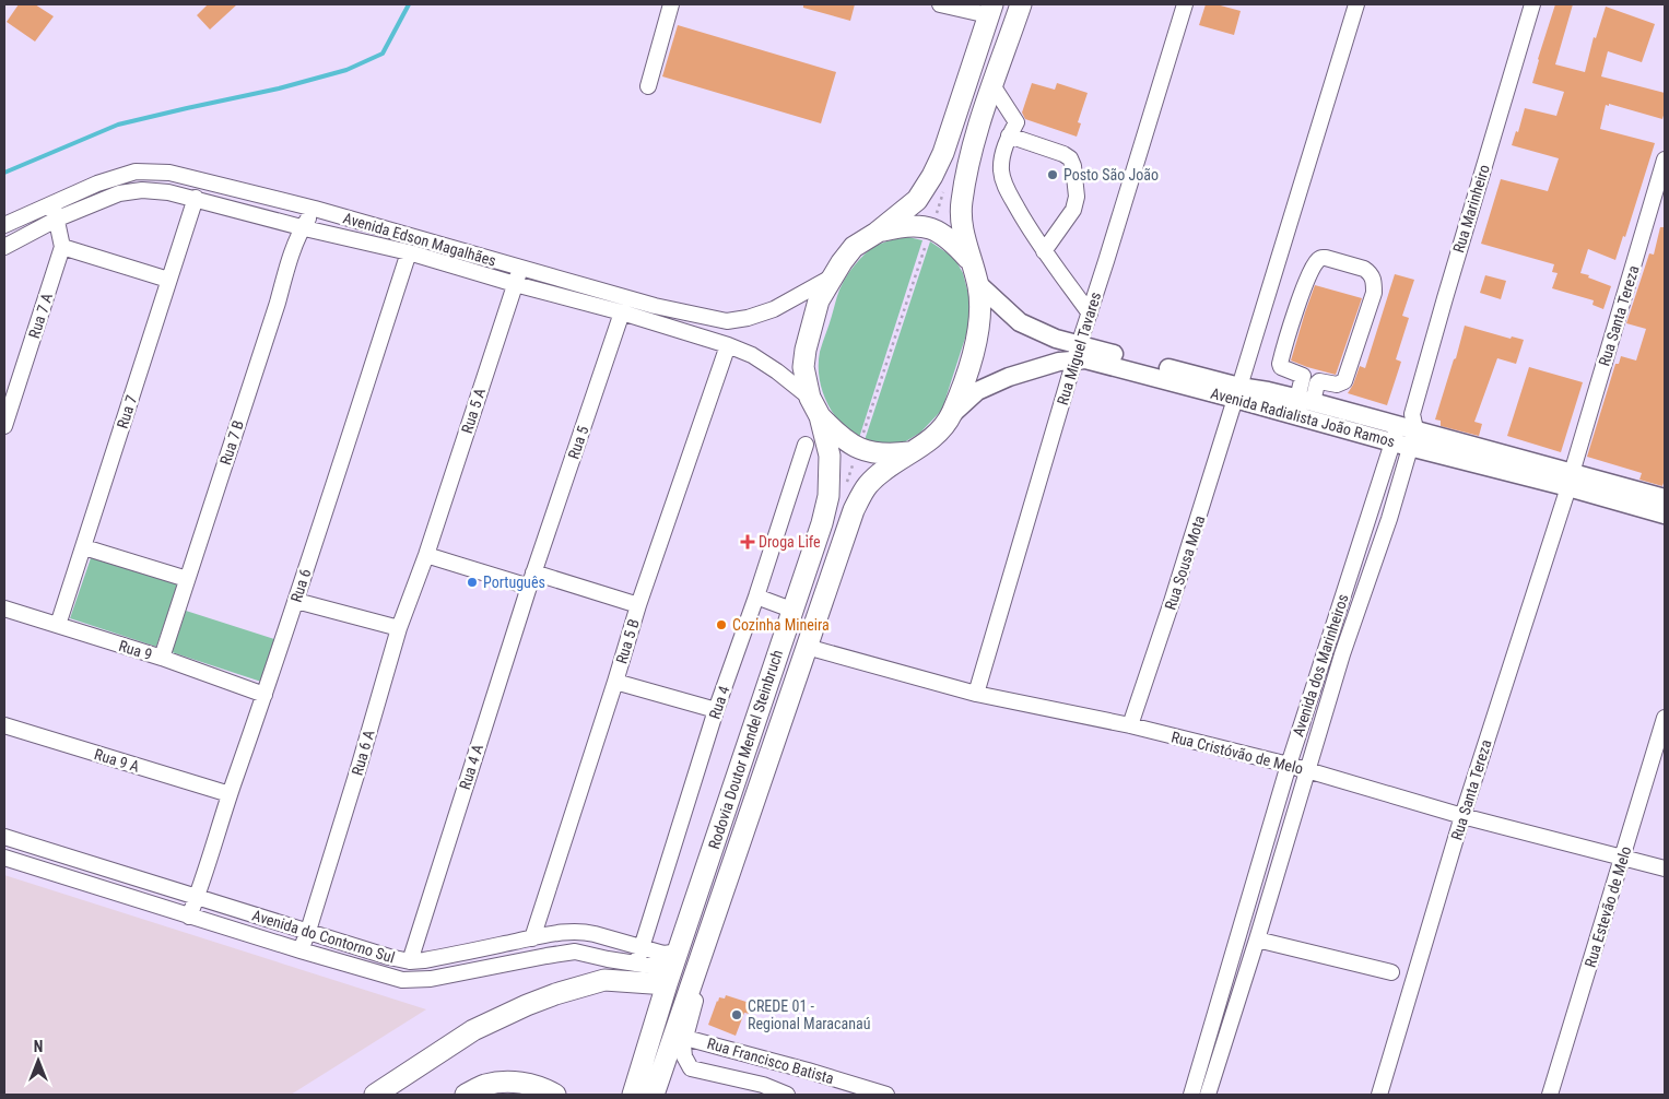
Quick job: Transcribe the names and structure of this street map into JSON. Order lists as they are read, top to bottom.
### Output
{
  "streets": {
    "highway": ["Rodovia Doutor Mendel Steinbruch"],
    "main road": ["Avenida Radialista João Ramos"],
    "street": [
      "Rua Marinheiro",
      "Avenida Edson Magalhães",
      "Rua 7 A",
      "Rua Santa Tereza",
      "Rua Miguel Tavares",
      "Rua 5 A",
      "Rua 7",
      "Rua 7 B",
      "Rua 5",
      "Rua Sousa Mota",
      "Rua 6",
      "Rua 5 B",
      "Rua 9",
      "Avenida dos Marinheiros",
      "Rua 4",
      "Rua 6 A",
      "Rua Cristóvão de Melo",
      "Rua 9 A",
      "Rua 4 A",
      "Rua Estevão de Melo",
      "Avenida do Contorno Sul",
      "Rua Francisco Batista"
    ]
  },
  "crossings": [
    ["Rua Marinheiro", "Avenida Radialista João Ramos"],
    ["Rua Marinheiro", "Avenida dos Marinheiros"],
    ["Avenida Edson Magalhães", "Rua 7 A"],
    ["Avenida Edson Magalhães", "Rua 5 A"],
    ["Avenida Edson Magalhães", "Rua 7"],
    ["Avenida Edson Magalhães", "Rua 7 B"],
    ["Avenida Edson Magalhães", "Rua 5"],
    ["Avenida Edson Magalhães", "Rua 6"],
    ["Avenida Edson Magalhães", "Rua 5 B"],
    ["Avenida Edson Magalhães", "Rodovia Doutor Mendel Steinbruch"],
    ["Rua Santa Tereza", "Avenida Radialista João Ramos"],
    ["Rua Santa Tereza", "Rua Cristóvão de Melo"],
    ["Rua Miguel Tavares", "Avenida Radialista João Ramos"],
    ["Rua Miguel Tavares", "Rua Cristóvão de Melo"],
    ["Rua 5 A", "Rua 6 A"],
    ["Rua 7", "Rua 9"],
    ["Avenida Radialista João Ramos", "Rua Sousa Mota"],
    ["Avenida Radialista João Ramos", "Avenida dos Marinheiros"],
    ["Avenida Radialista João Ramos", "Rodovia Doutor Mendel Steinbruch"],
    ["Rua 7 B", "Rua 9"],
    ["Rua 5", "Rua 4 A"],
    ["Rua Sousa Mota", "Rua Cristóvão de Melo"],
    ["Rua 6", "Rua 9"],
    ["Rua 6", "Rua 9 A"],
    ["Rua 6", "Avenida do Contorno Sul"],
    ["Rua 5 B", "Avenida do Contorno Sul"],
    ["Avenida dos Marinheiros", "Rua Cristóvão de Melo"],
    ["Rua 4", "Avenida do Contorno Sul"],
    ["Rodovia Doutor Mendel Steinbruch", "Rua Cristóvão de Melo"],
    ["Rodovia Doutor Mendel Steinbruch", "Avenida do Contorno Sul"],
    ["Rua 6 A", "Avenida do Contorno Sul"],
    ["Rua Cristóvão de Melo", "Rua Estevão de Melo"],
    ["Rua 4 A", "Avenida do Contorno Sul"]
  ],
  "places": {
    "other": [
      "Posto São João",
      "Português",
      "Cozinha Mineira",
      "CREDE 01 - Regional Maracanaú"
    ],
    "health": ["Droga Life"]
  },
  "north": "top"
}
